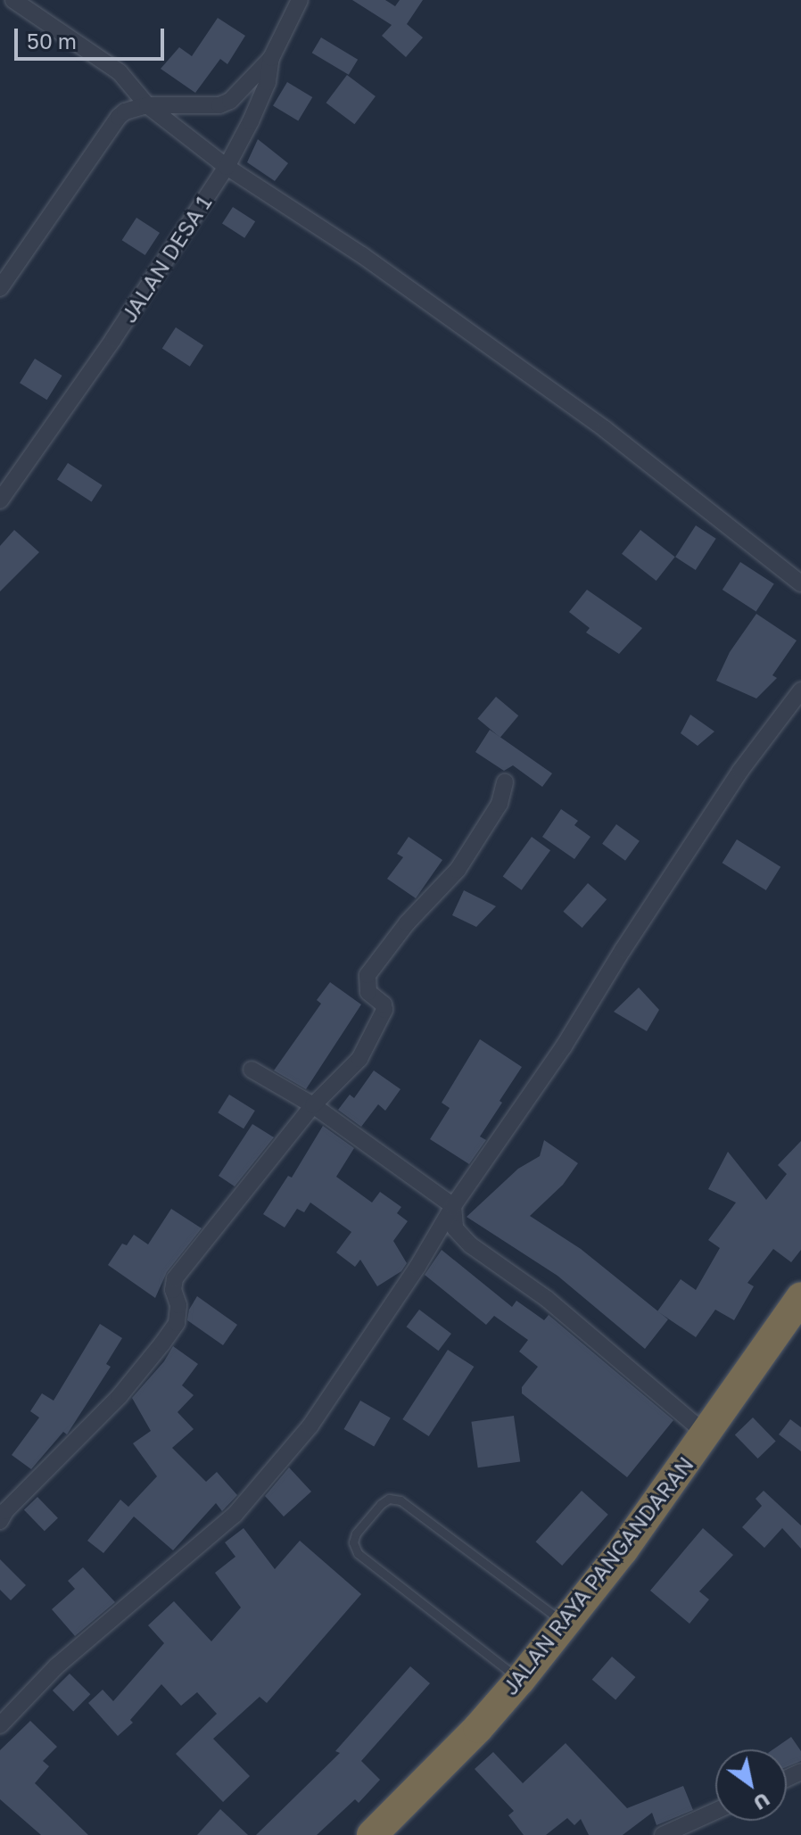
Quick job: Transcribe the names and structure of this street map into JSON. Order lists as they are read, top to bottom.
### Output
{
  "streets": {
    "highway": ["JALAN RAYA PANGANDARAN"],
    "street": ["JALAN DESA 1"]
  },
  "scale_bar": "50 m",
  "north": "bottom right"
}
